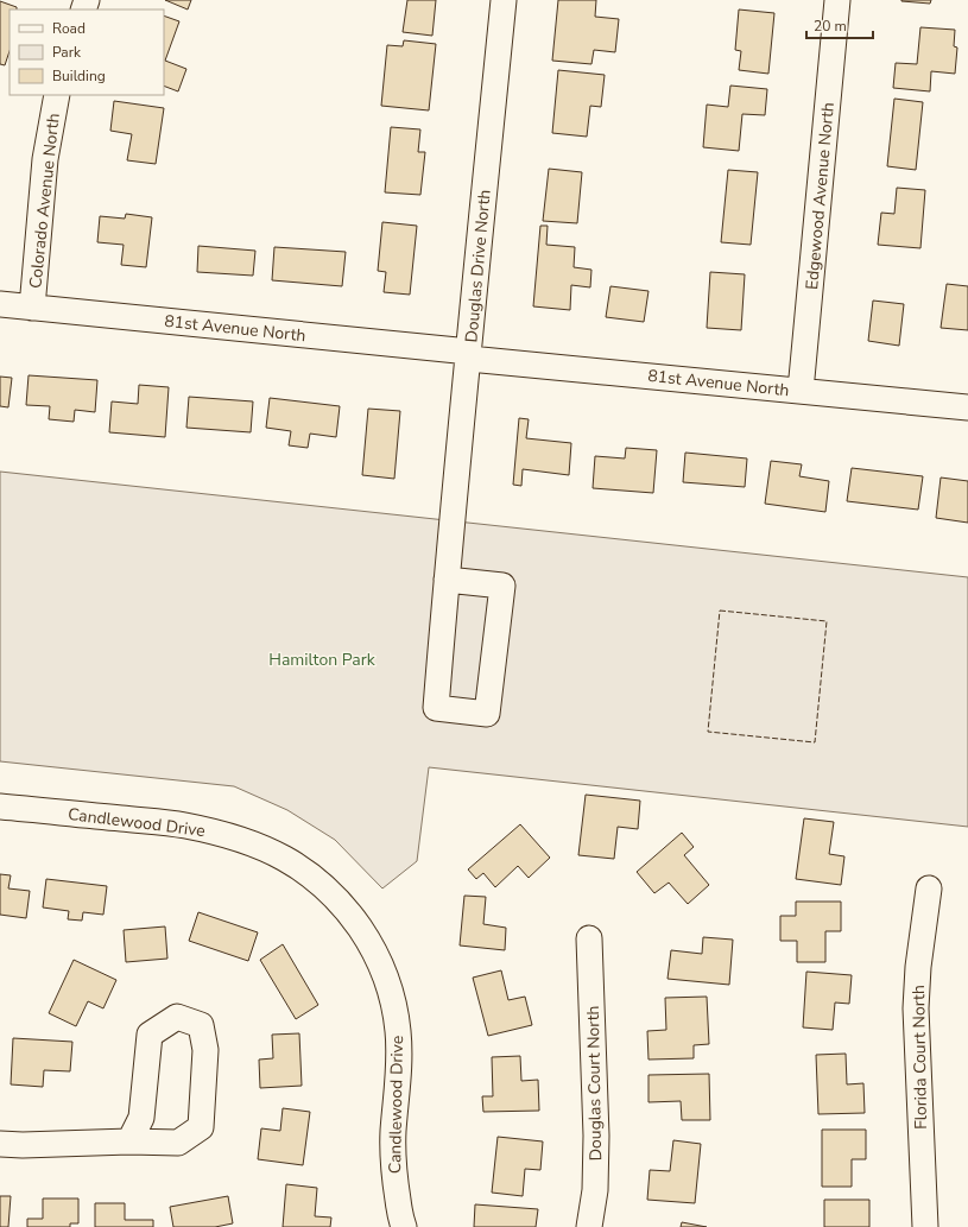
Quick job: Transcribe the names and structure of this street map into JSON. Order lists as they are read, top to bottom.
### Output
{
  "streets": {
    "street": [
      "Edgewood Avenue North",
      "Colorado Avenue North",
      "Douglas Drive North",
      "81st Avenue North",
      "Candlewood Drive",
      "Florida Court North",
      "Douglas Court North"
    ]
  },
  "crossings": [
    ["Edgewood Avenue North", "81st Avenue North"],
    ["Colorado Avenue North", "81st Avenue North"],
    ["Douglas Drive North", "81st Avenue North"]
  ],
  "parks": ["Hamilton Park"],
  "legend": ["Road", "Park", "Building"],
  "scale_bar": "20 m"
}
